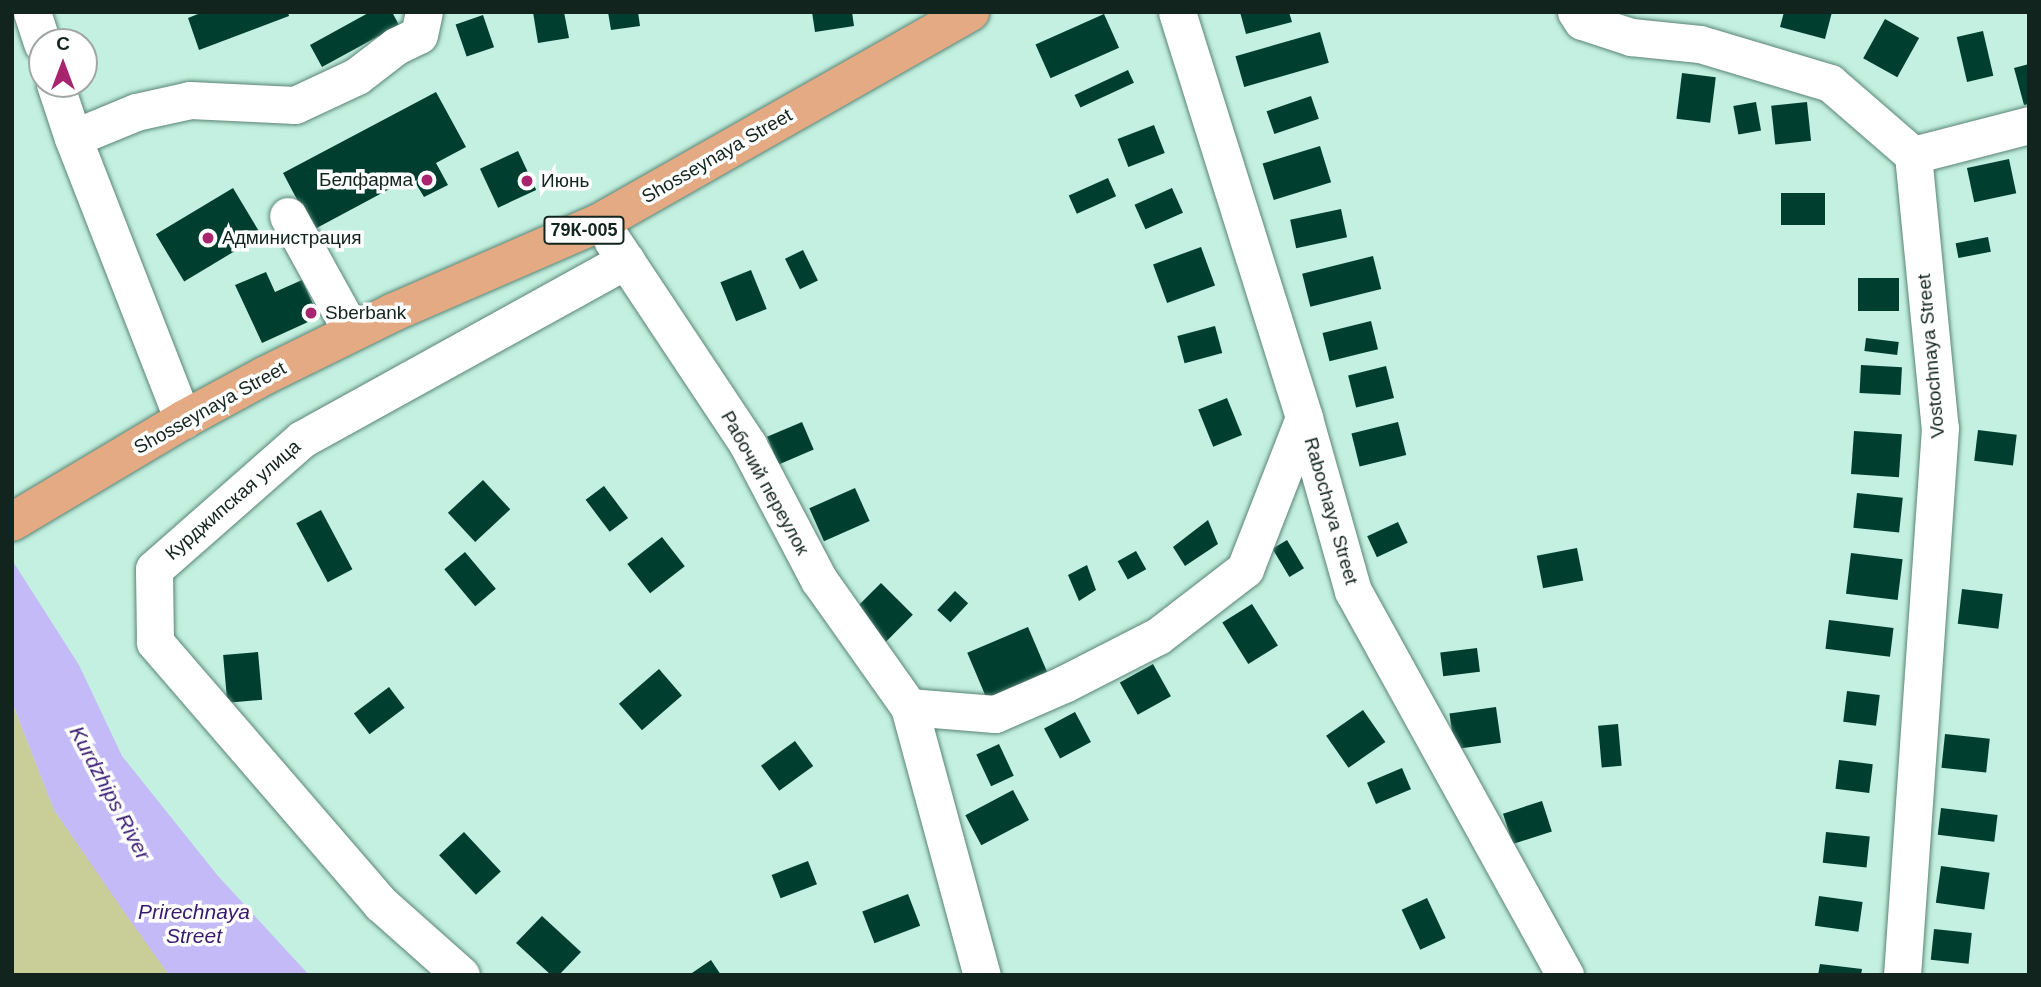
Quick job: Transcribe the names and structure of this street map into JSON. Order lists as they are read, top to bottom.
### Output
{
  "streets": {
    "main road": ["Shosseynaya Street", "79К-005"],
    "street": [
      "Vostochnaya Street",
      "Рабочий переулок",
      "Курджипская улица",
      "Rabochaya Street"
    ]
  },
  "crossings": [
    ["Shosseynaya Street", "Рабочий переулок"],
    ["Рабочий переулок", "Курджипская улица"]
  ],
  "water": ["Kurdzhips River", "Prirechnaya Street"],
  "places": [
    "Белфарма",
    "Июнь",
    "Администрация",
    "Sberbank"
  ],
  "north": "top"
}
